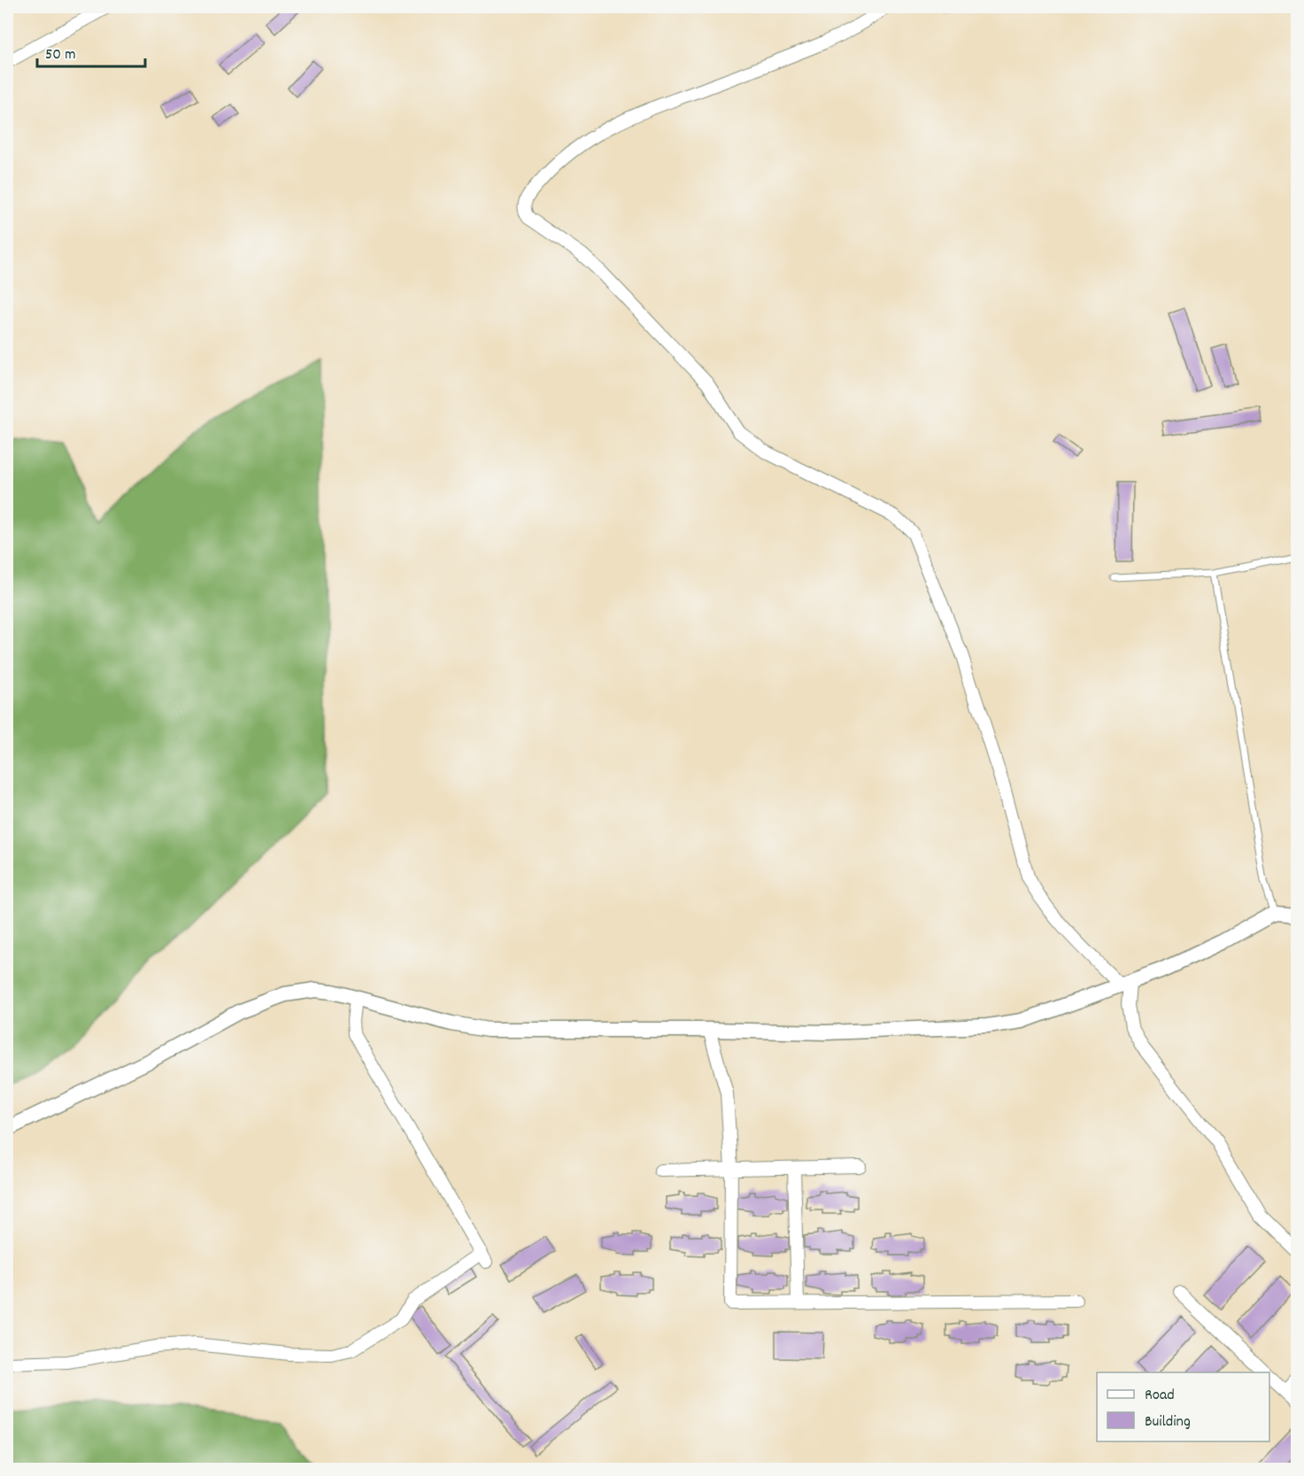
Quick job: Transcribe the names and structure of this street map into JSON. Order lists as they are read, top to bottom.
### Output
{
  "legend": ["Road", "Building"],
  "scale_bar": "50 m"
}
